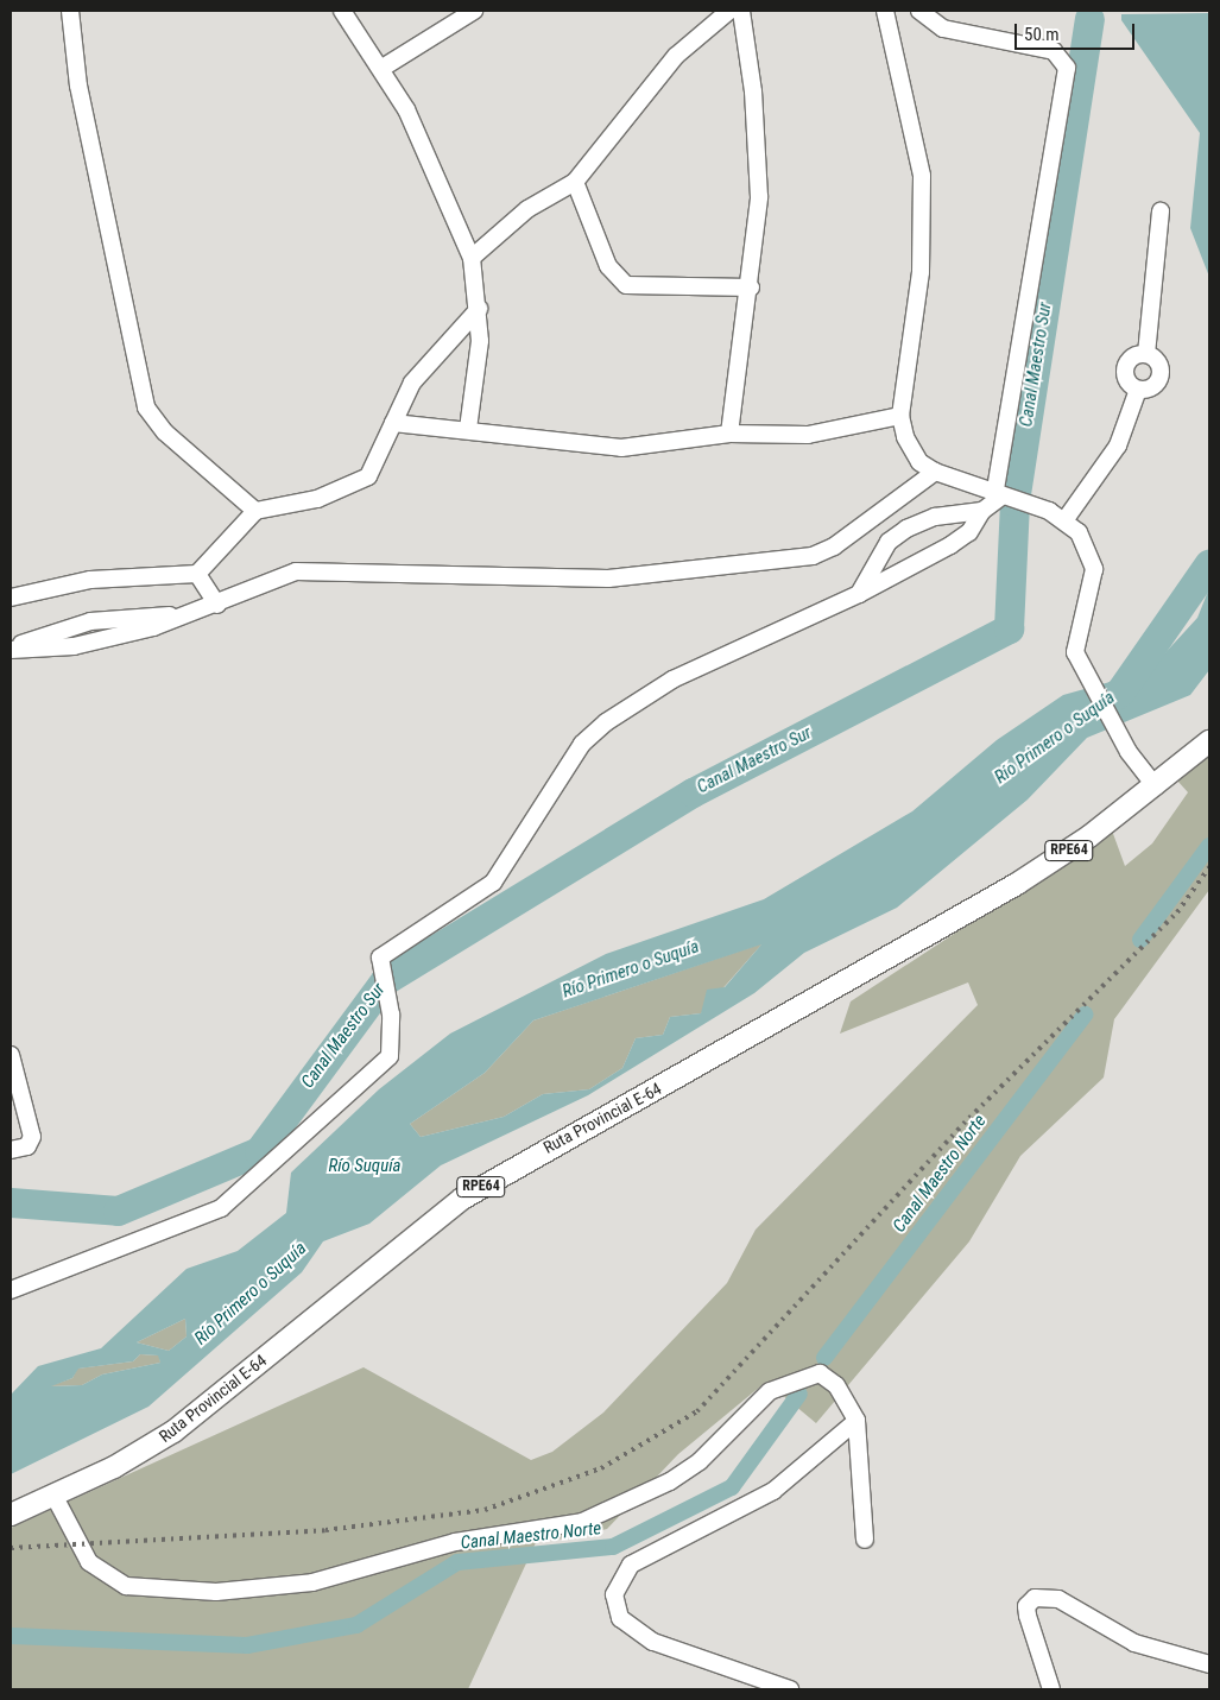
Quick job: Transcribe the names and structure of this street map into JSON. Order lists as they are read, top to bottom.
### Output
{
  "streets": {
    "main road": ["RPE64", "Ruta Provincial E-64"]
  },
  "water": [
    "Canal Maestro Sur",
    "Río Primero o Suquía",
    "Río Suquía",
    "Canal Maestro Norte"
  ],
  "scale_bar": "50 m"
}
